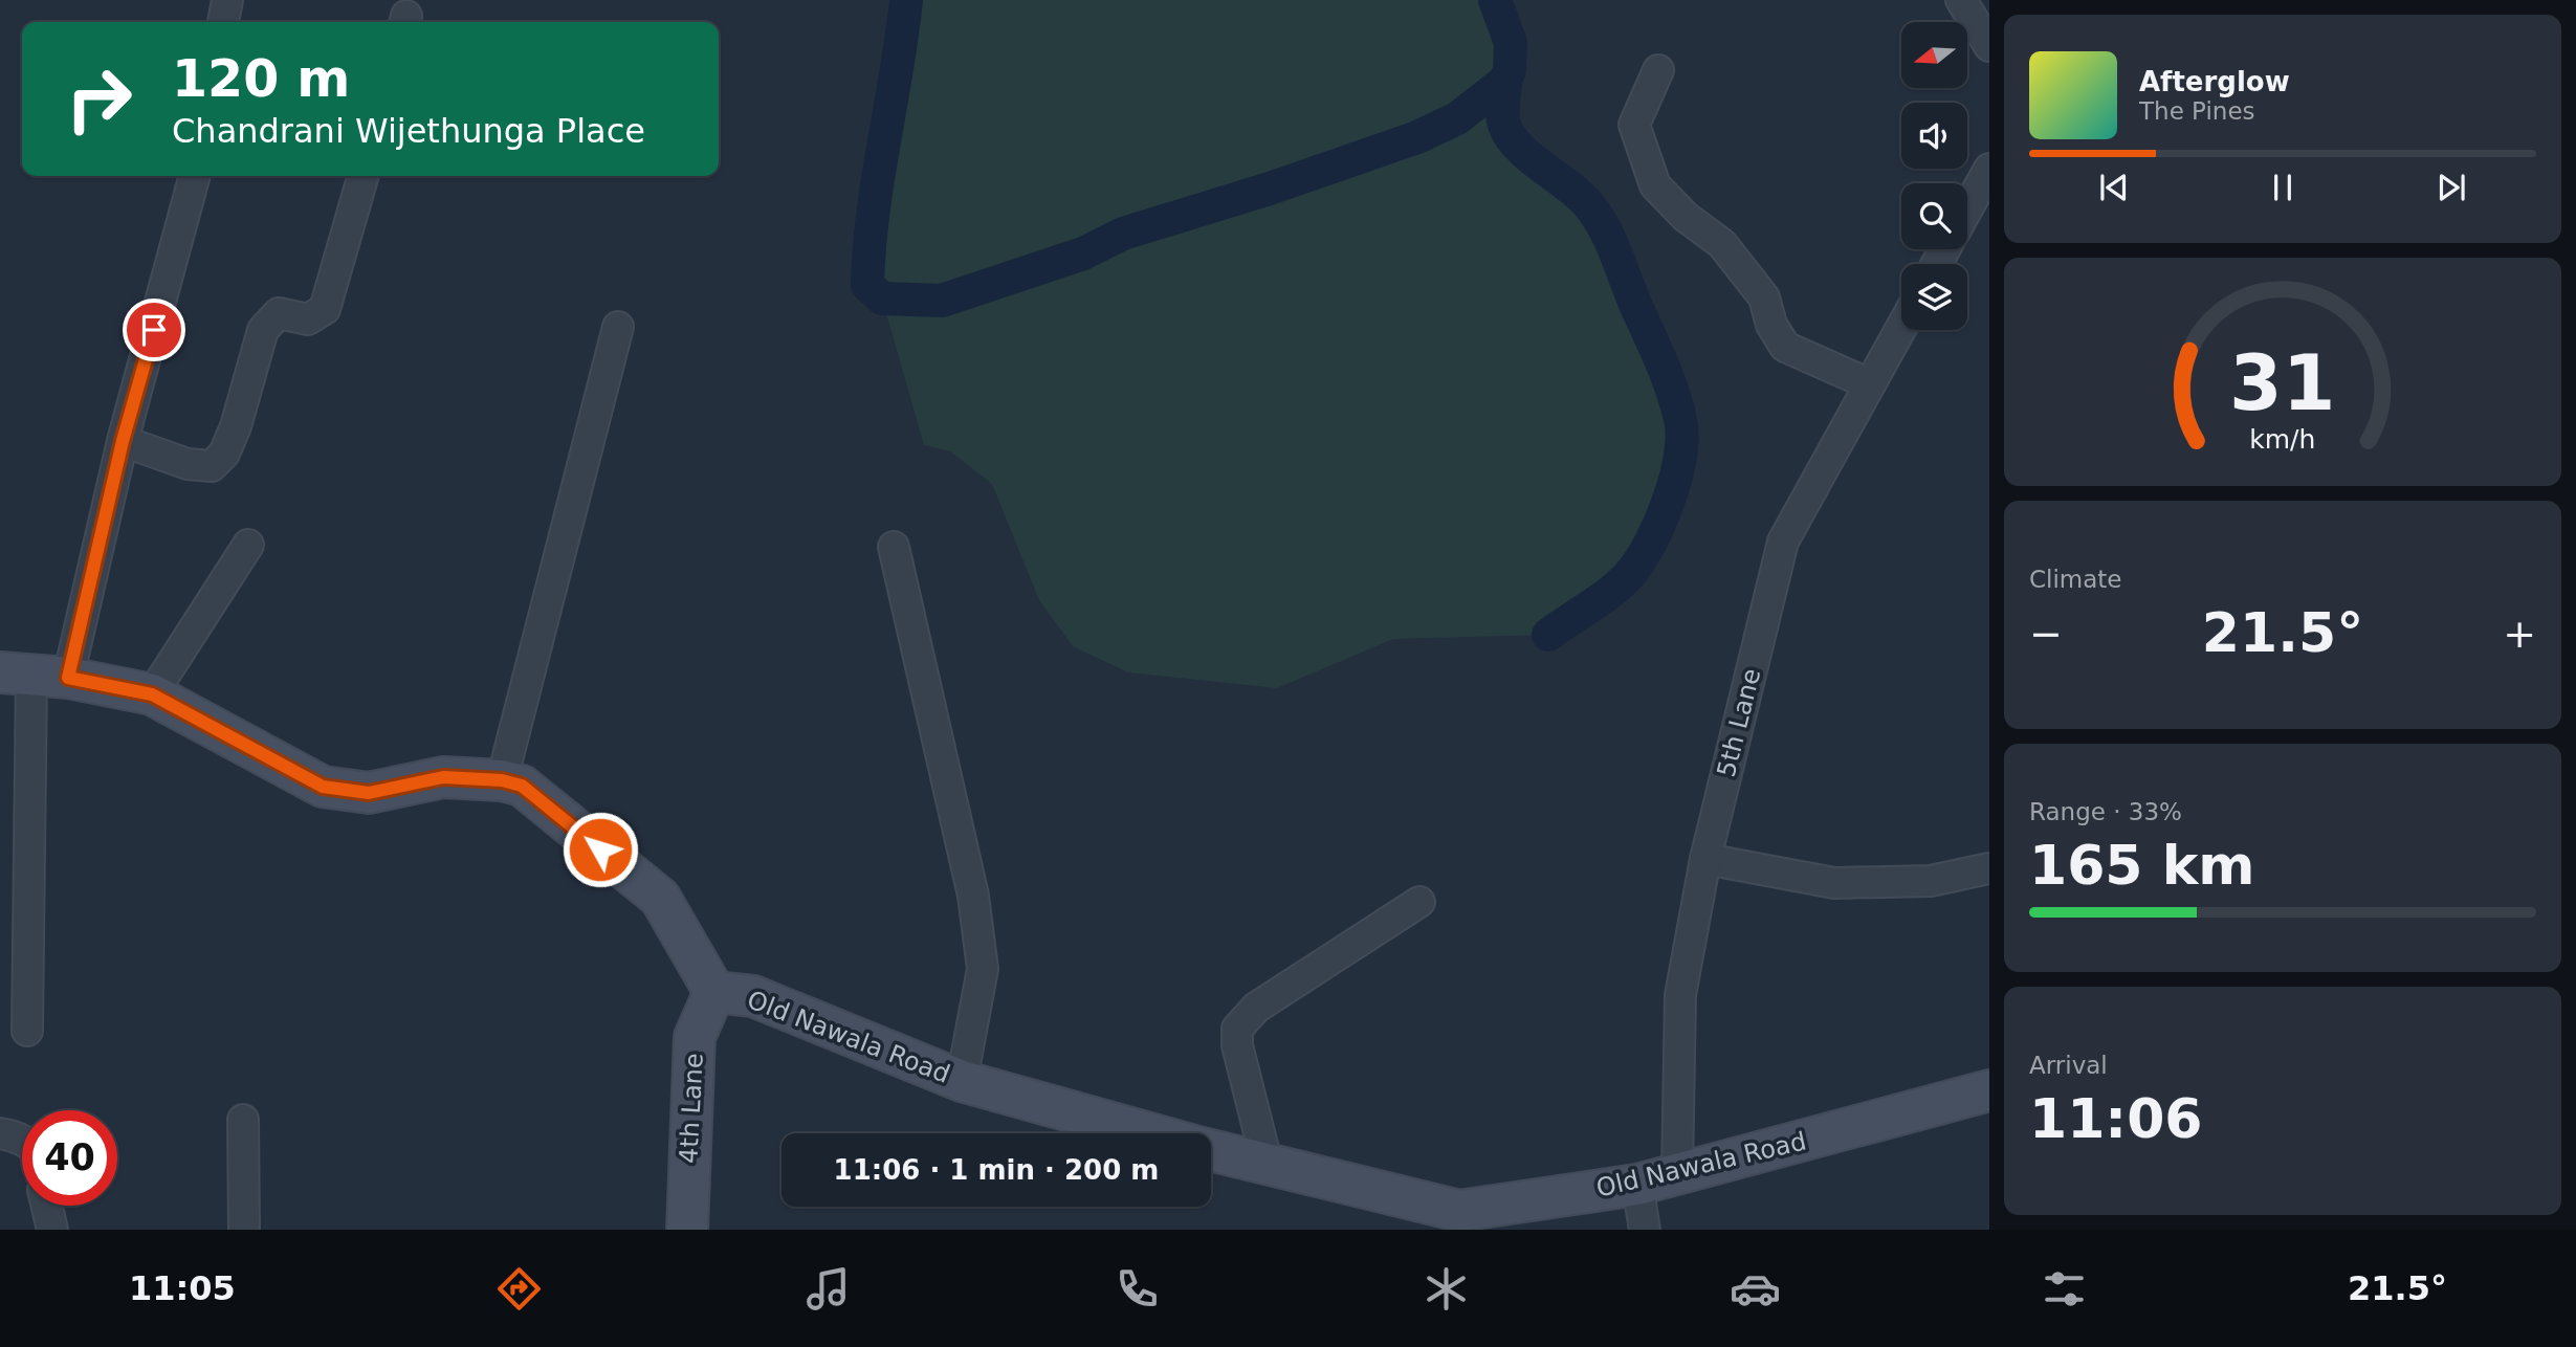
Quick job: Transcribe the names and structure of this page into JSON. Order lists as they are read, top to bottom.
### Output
{
  "streets": {
    "street": ["5th Lane", "Old Nawala Road", "4th Lane"]
  },
  "crossings": [
    ["5th Lane", "Old Nawala Road"],
    ["Old Nawala Road", "4th Lane"]
  ],
  "north": "left",
  "page": {
    "turn": ["120 m", "Chandrani Wijethunga Place"],
    "song": ["Afterglow", "The Pines"],
    "tile": [
      "Climate",
      ["Range · 33%", "165 km"],
      ["Arrival", "11:06"]
    ],
    "heat": ["−", "21.5°", "+"],
    "limit": "40",
    "trip": "11:06 · 1 min · 200 m",
    "tabs": ["11:05", "21.5°"],
    "gauge": ["31", "km/h"]
  }
}
